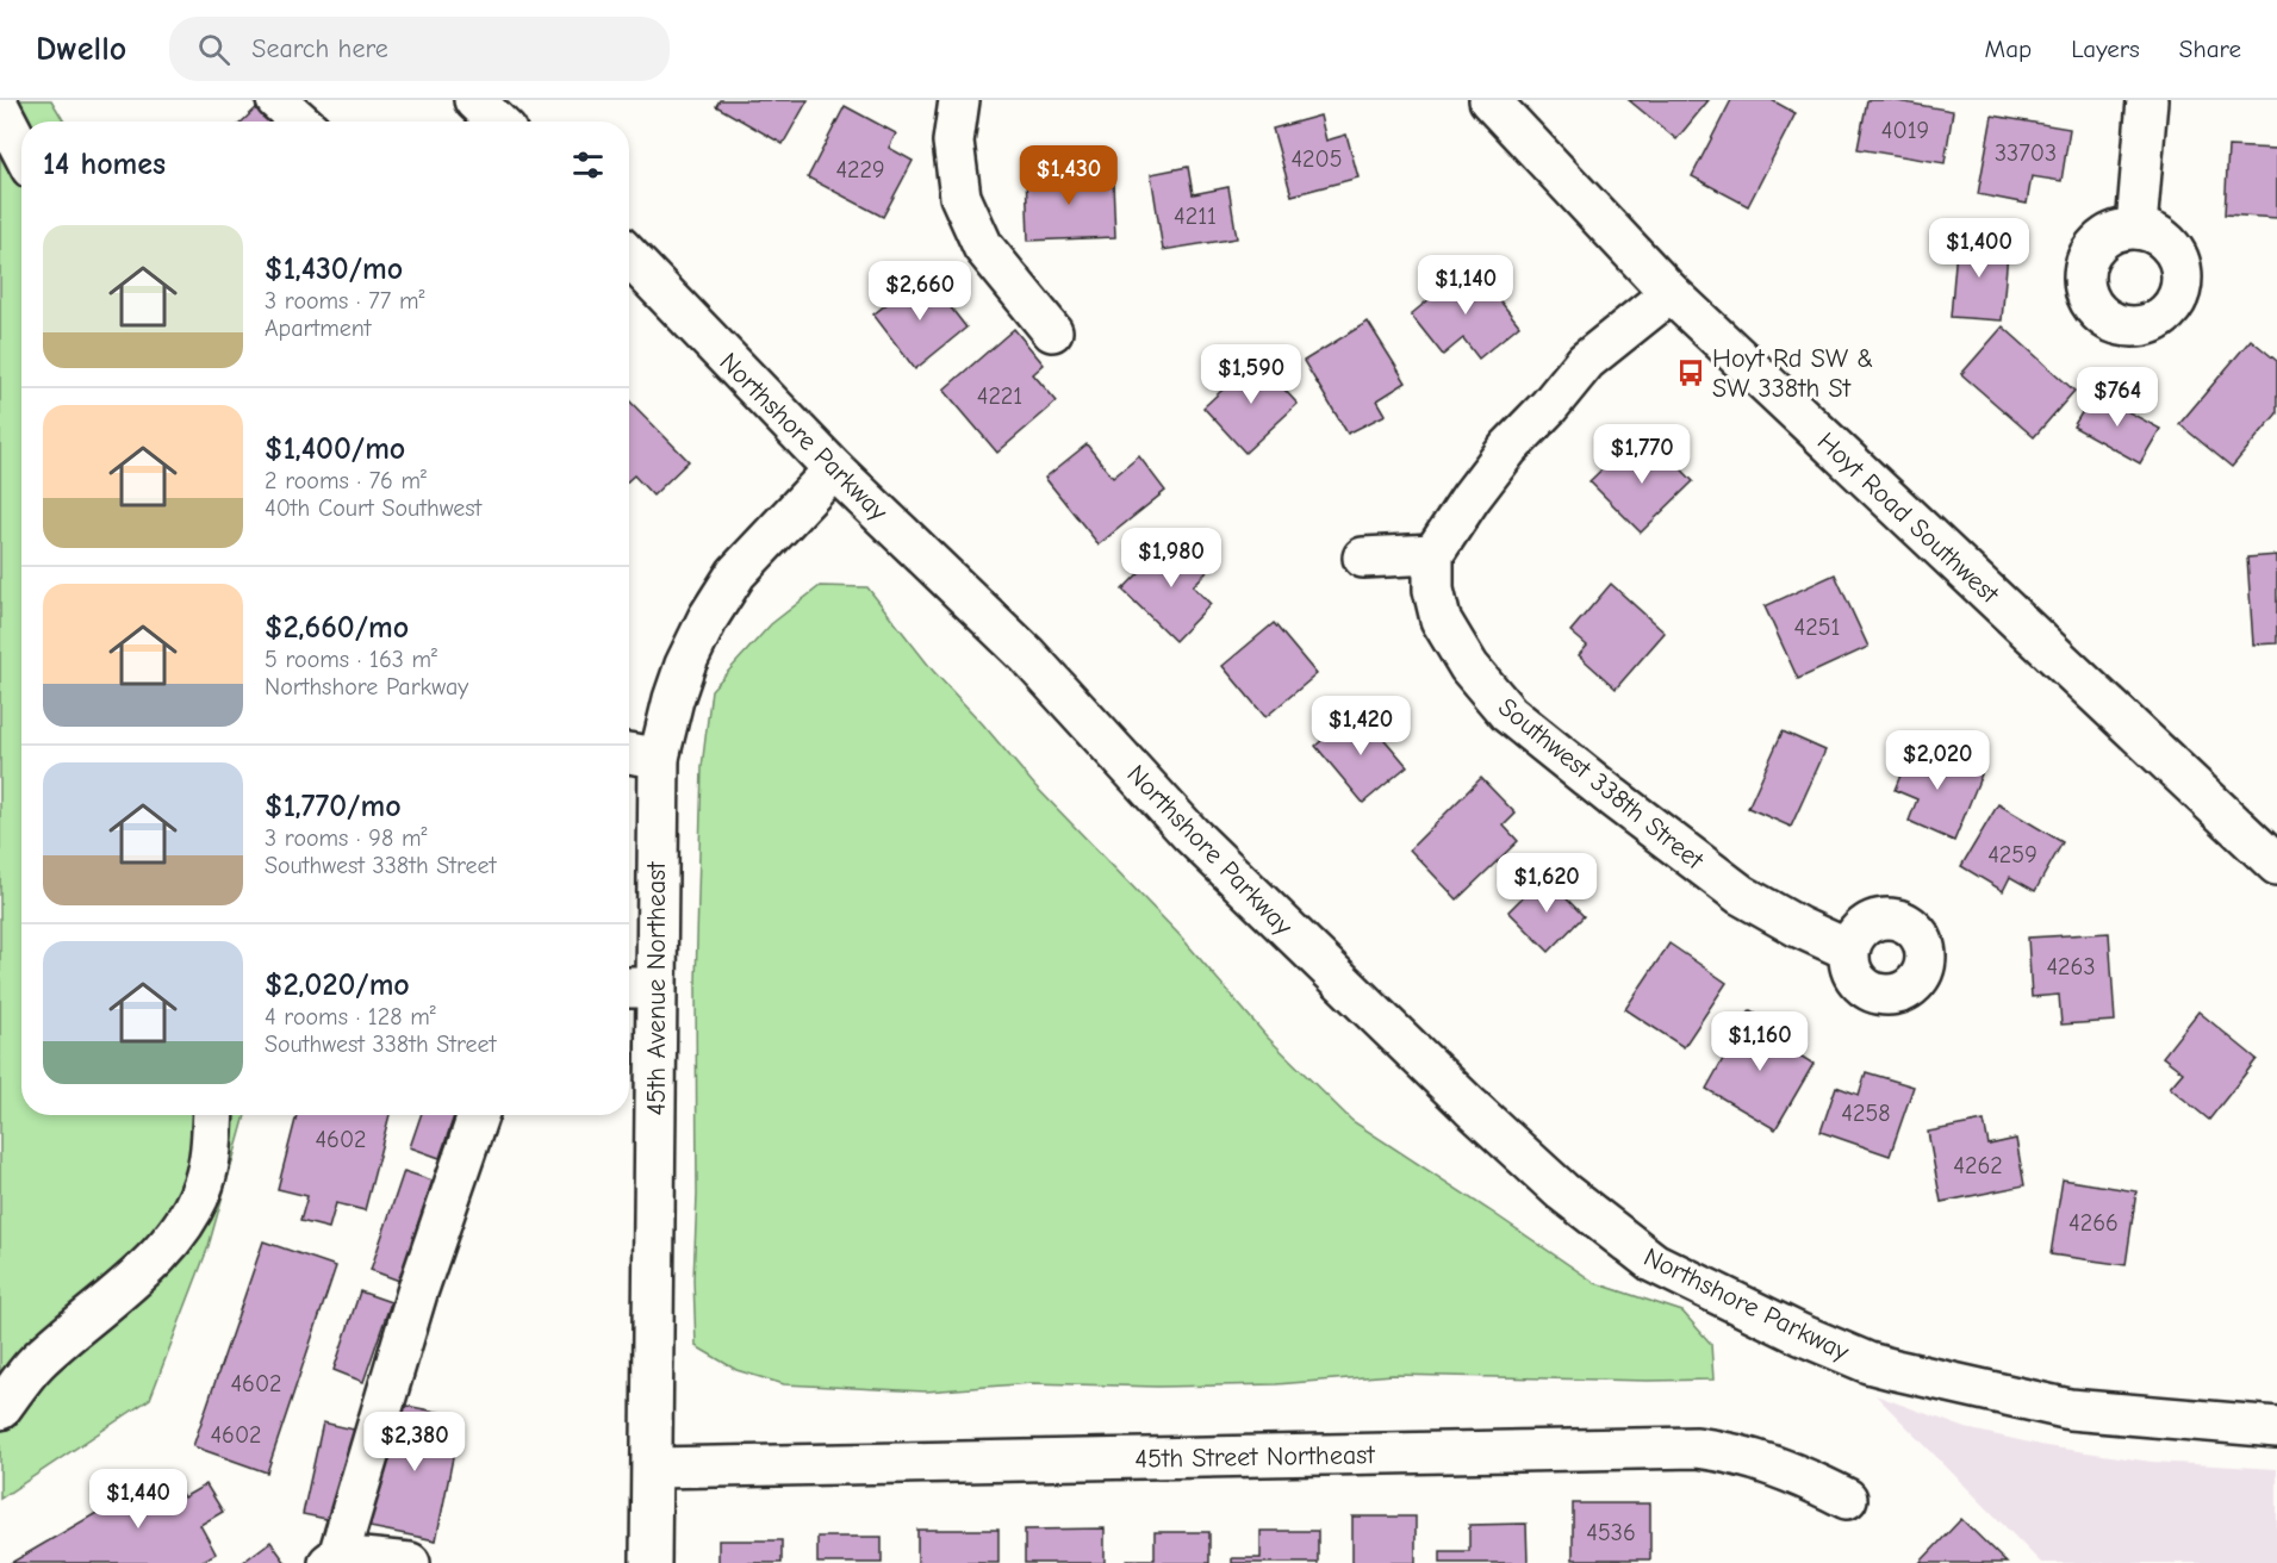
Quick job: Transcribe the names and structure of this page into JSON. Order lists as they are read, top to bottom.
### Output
{
  "streets": {
    "street": [
      "Northshore Parkway",
      "Hoyt Road Southwest",
      "Southwest 338th Street",
      "45th Avenue Northeast",
      "45th Street Northeast"
    ]
  },
  "crossings": [
    ["Northshore Parkway", "45th Avenue Northeast"],
    ["45th Avenue Northeast", "45th Street Northeast"]
  ],
  "places": {
    "bus stop": ["Hoyt Rd SW & SW 338th St"]
  },
  "house_numbers": [
    "4019",
    "33703",
    "4205",
    "4229",
    "4211",
    "4221",
    "4251",
    "4259",
    "4263",
    "4258",
    "4602",
    "4262",
    "4266",
    "4602",
    "4602",
    "4536"
  ],
  "page": {
    "header": "Dwello",
    "search": "Search here",
    "nav": ["Map", "Layers", "Share"],
    "heading": "14 homes",
    "price": [
      "$1,430",
      "$1,400",
      "$1,140",
      "$2,660",
      "$1,590",
      "$764",
      "$1,770",
      "$1,980",
      "$1,420",
      "$2,020",
      "$1,620",
      "$1,160",
      "$2,380",
      "$1,440"
    ],
    "list": [
      {
        "name": "$1,430/mo",
        "note": "3 rooms · 77 m² · Apartment"
      },
      {
        "name": "$1,400/mo",
        "note": "2 rooms · 76 m² · 40th Court Southwest"
      },
      {
        "name": "$2,660/mo",
        "note": "5 rooms · 163 m² · Northshore Parkway"
      },
      {
        "name": "$1,770/mo",
        "note": "3 rooms · 98 m² · Southwest 338th Street"
      },
      {
        "name": "$2,020/mo",
        "note": "4 rooms · 128 m² · Southwest 338th Street"
      }
    ]
  }
}
